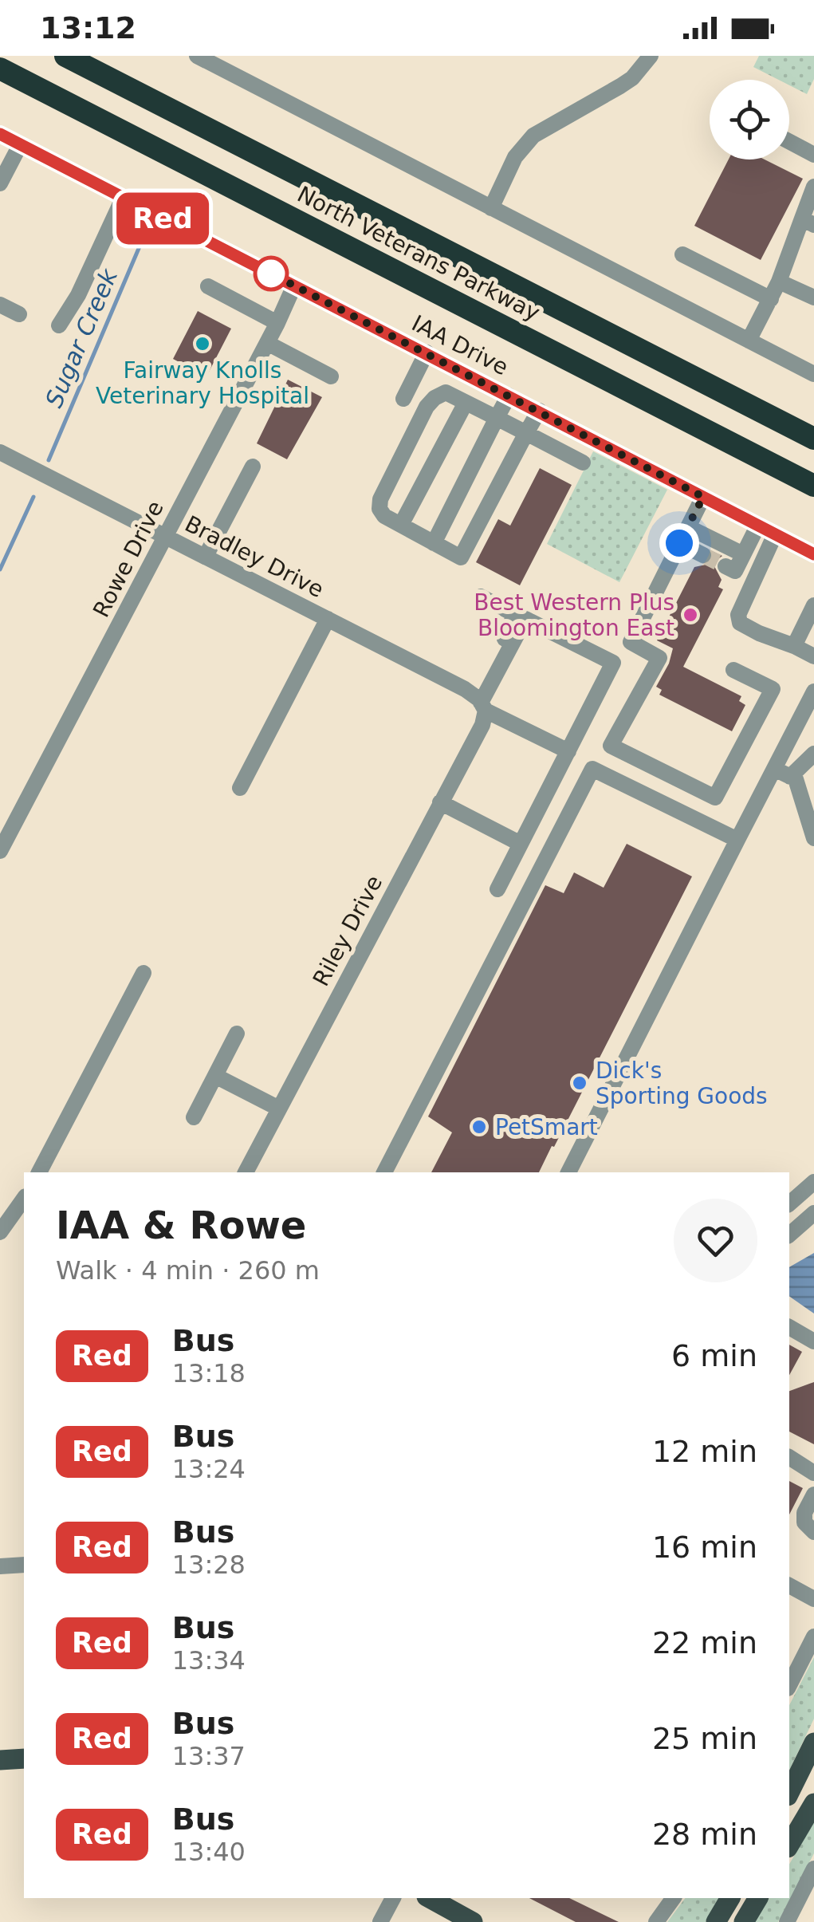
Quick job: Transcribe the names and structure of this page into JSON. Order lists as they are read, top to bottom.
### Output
{
  "streets": {
    "highway": ["North Veterans Parkway"],
    "street": [
      "IAA Drive",
      "Bradley Drive",
      "Rowe Drive",
      "Riley Drive"
    ]
  },
  "crossings": [
    ["IAA Drive", "Rowe Drive"],
    ["Bradley Drive", "Rowe Drive"],
    ["Bradley Drive", "Riley Drive"]
  ],
  "water": ["Sugar Creek"],
  "places": [
    "Fairway Knolls Veterinary Hospital",
    "Best Western Plus Bloomington East",
    "Dick's Sporting Goods",
    "PetSmart"
  ],
  "lines": ["bus line Red"],
  "page": {
    "status": "13:12",
    "on_map": "Red",
    "heading": ["IAA & Rowe", "Walk · 4 min · 260 m"],
    "list": [
      {
        "mark": "Red",
        "name": "Bus",
        "note": "13:18",
        "value": "6 min"
      },
      {
        "mark": "Red",
        "name": "Bus",
        "note": "13:24",
        "value": "12 min"
      },
      {
        "mark": "Red",
        "name": "Bus",
        "note": "13:28",
        "value": "16 min"
      },
      {
        "mark": "Red",
        "name": "Bus",
        "note": "13:34",
        "value": "22 min"
      },
      {
        "mark": "Red",
        "name": "Bus",
        "note": "13:37",
        "value": "25 min"
      },
      {
        "mark": "Red",
        "name": "Bus",
        "note": "13:40",
        "value": "28 min"
      }
    ]
  }
}
